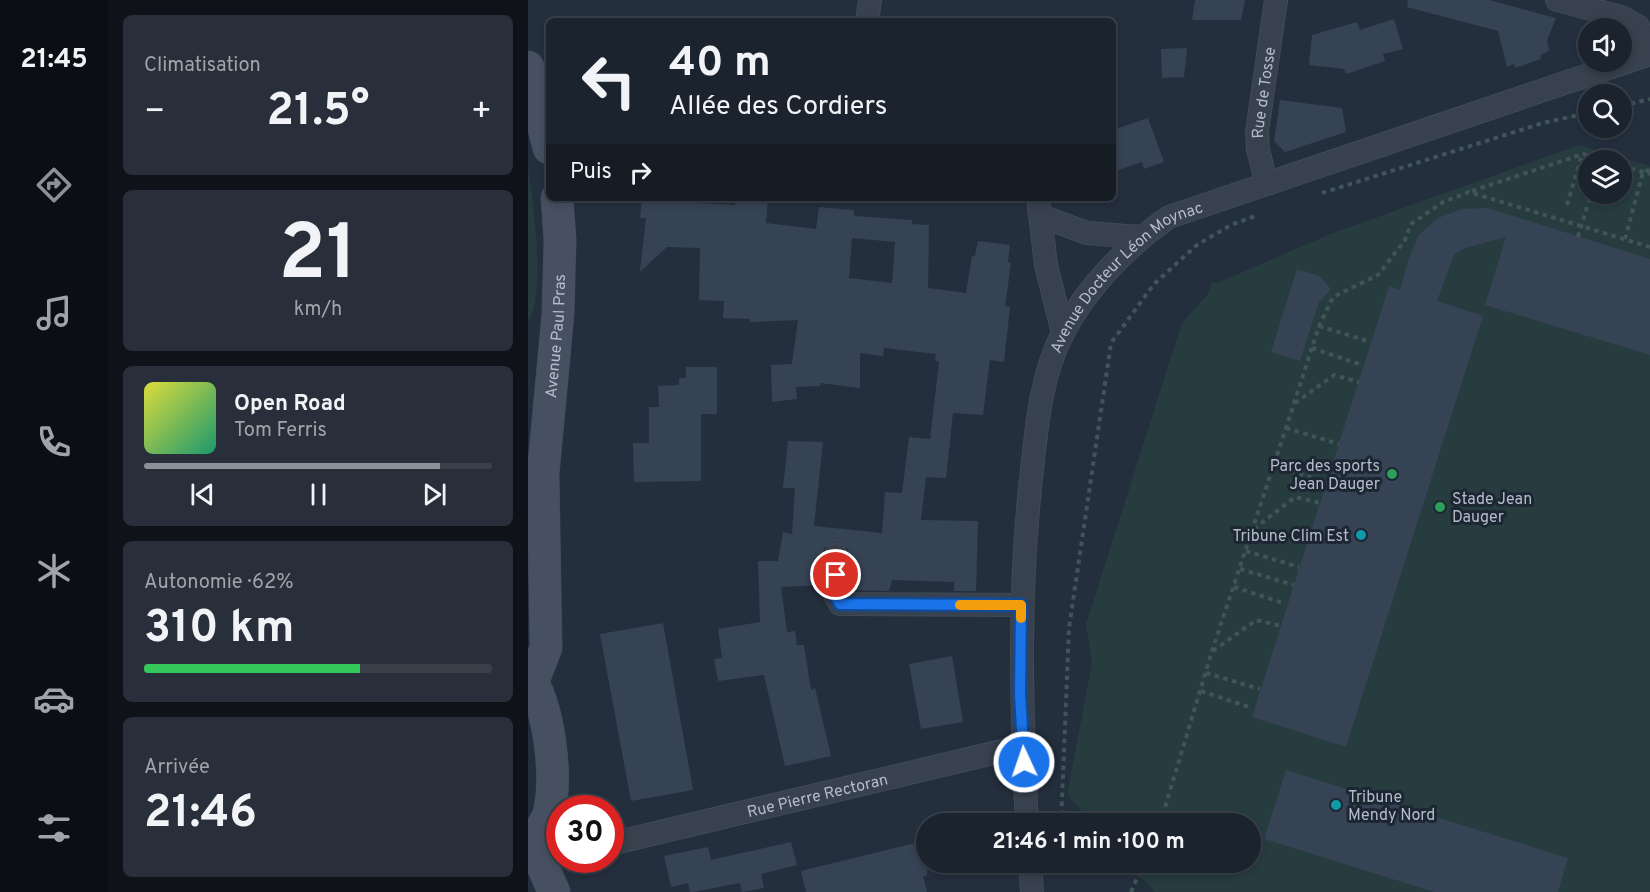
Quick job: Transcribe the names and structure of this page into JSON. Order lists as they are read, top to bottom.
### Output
{
  "streets": {
    "street": [
      "Rue de Tosse",
      "Avenue Docteur Léon Moynac",
      "Avenue Paul Pras",
      "Rue Pierre Rectoran"
    ]
  },
  "crossings": [
    ["Rue de Tosse", "Avenue Docteur Léon Moynac"],
    ["Avenue Docteur Léon Moynac", "Rue Pierre Rectoran"]
  ],
  "places": [
    "Parc des sports Jean Dauger",
    "Stade Jean Dauger",
    "Tribune Clim Est",
    "Tribune Mendy Nord"
  ],
  "page": {
    "tabs": "21:45",
    "tile": [
      "Climatisation",
      ["21", "km/h"],
      ["Autonomie · 62%", "310 km"],
      ["Arrivée", "21:46"]
    ],
    "turn": ["40 m", "Allée des Cordiers"],
    "heat": ["−", "21.5°", "+"],
    "then": "Puis",
    "song": ["Open Road", "Tom Ferris"],
    "limit": "30",
    "trip": "21:46 · 1 min · 100 m"
  }
}
